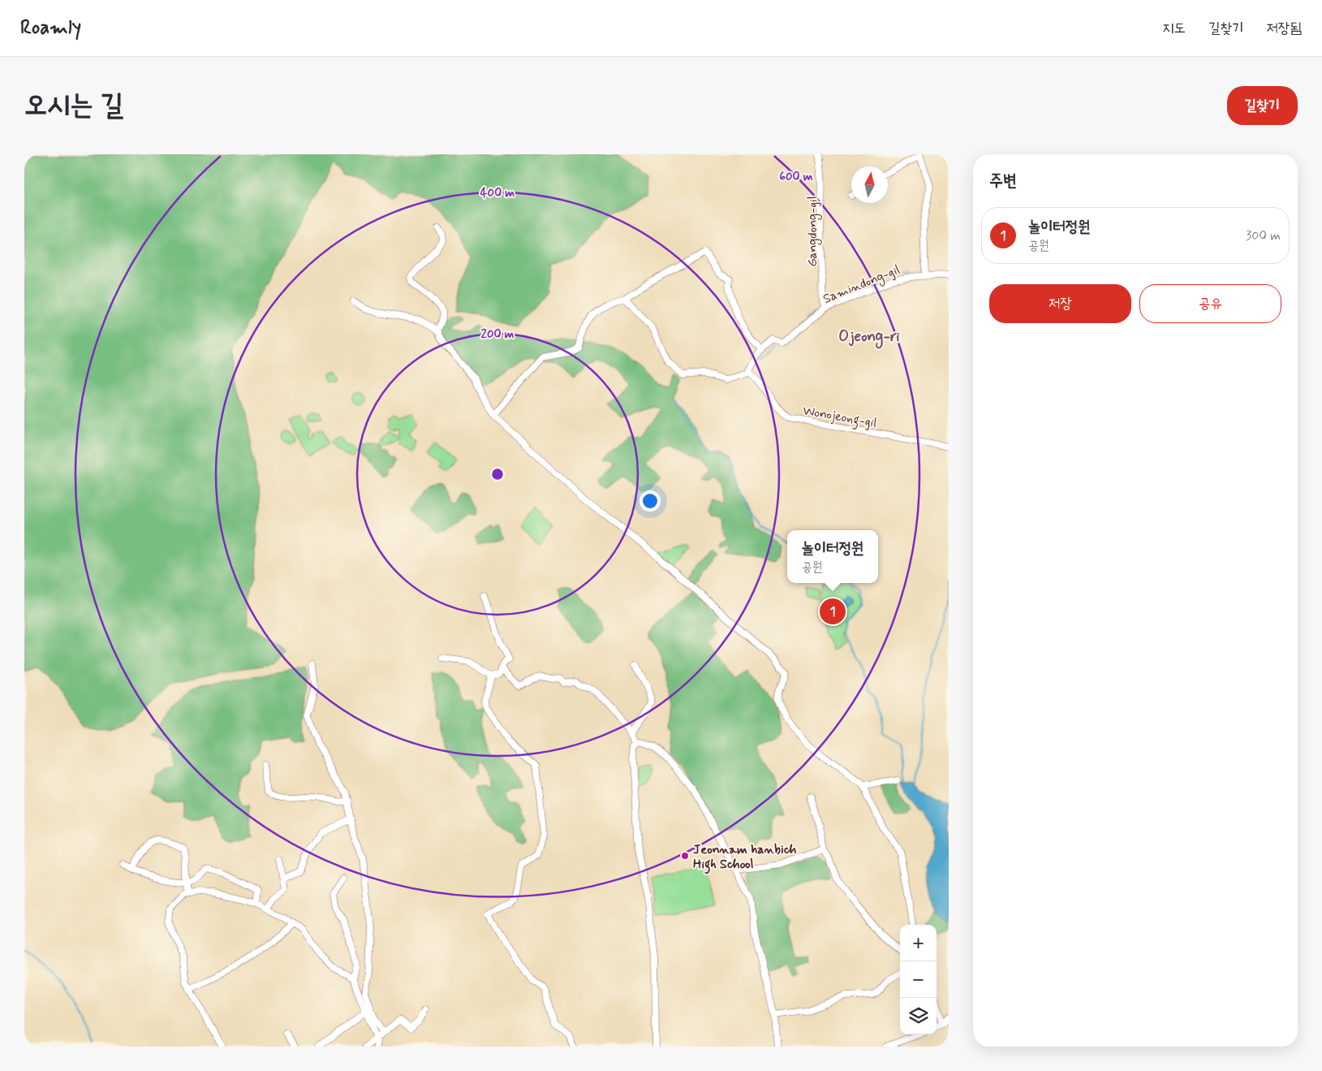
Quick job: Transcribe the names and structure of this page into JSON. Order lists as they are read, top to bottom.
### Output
{
  "streets": {
    "street": ["Gangdong-gil", "Samindong-gil", "Wonojeong-gil"]
  },
  "crossings": [
    ["Gangdong-gil", "Samindong-gil"]
  ],
  "districts": ["Ojeong-ri"],
  "places": ["Jeonnam hanbich High School"],
  "north": "top",
  "page": {
    "header": "Roamly",
    "nav": ["지도", "길찾기", "저장됨"],
    "buttons": [
      "길찾기",
      ["저장", "공유"]
    ],
    "title": "오시는 길",
    "heading": "주변",
    "list": [
      {
        "mark": "1",
        "name": "놀이터정원",
        "note": "공원",
        "value": "300 m"
      }
    ],
    "popup": ["놀이터정원", "공원"],
    "pins": "1",
    "map_buttons": ["+", "−"]
  },
  "rings": ["600 m", "400 m", "200 m"]
}
